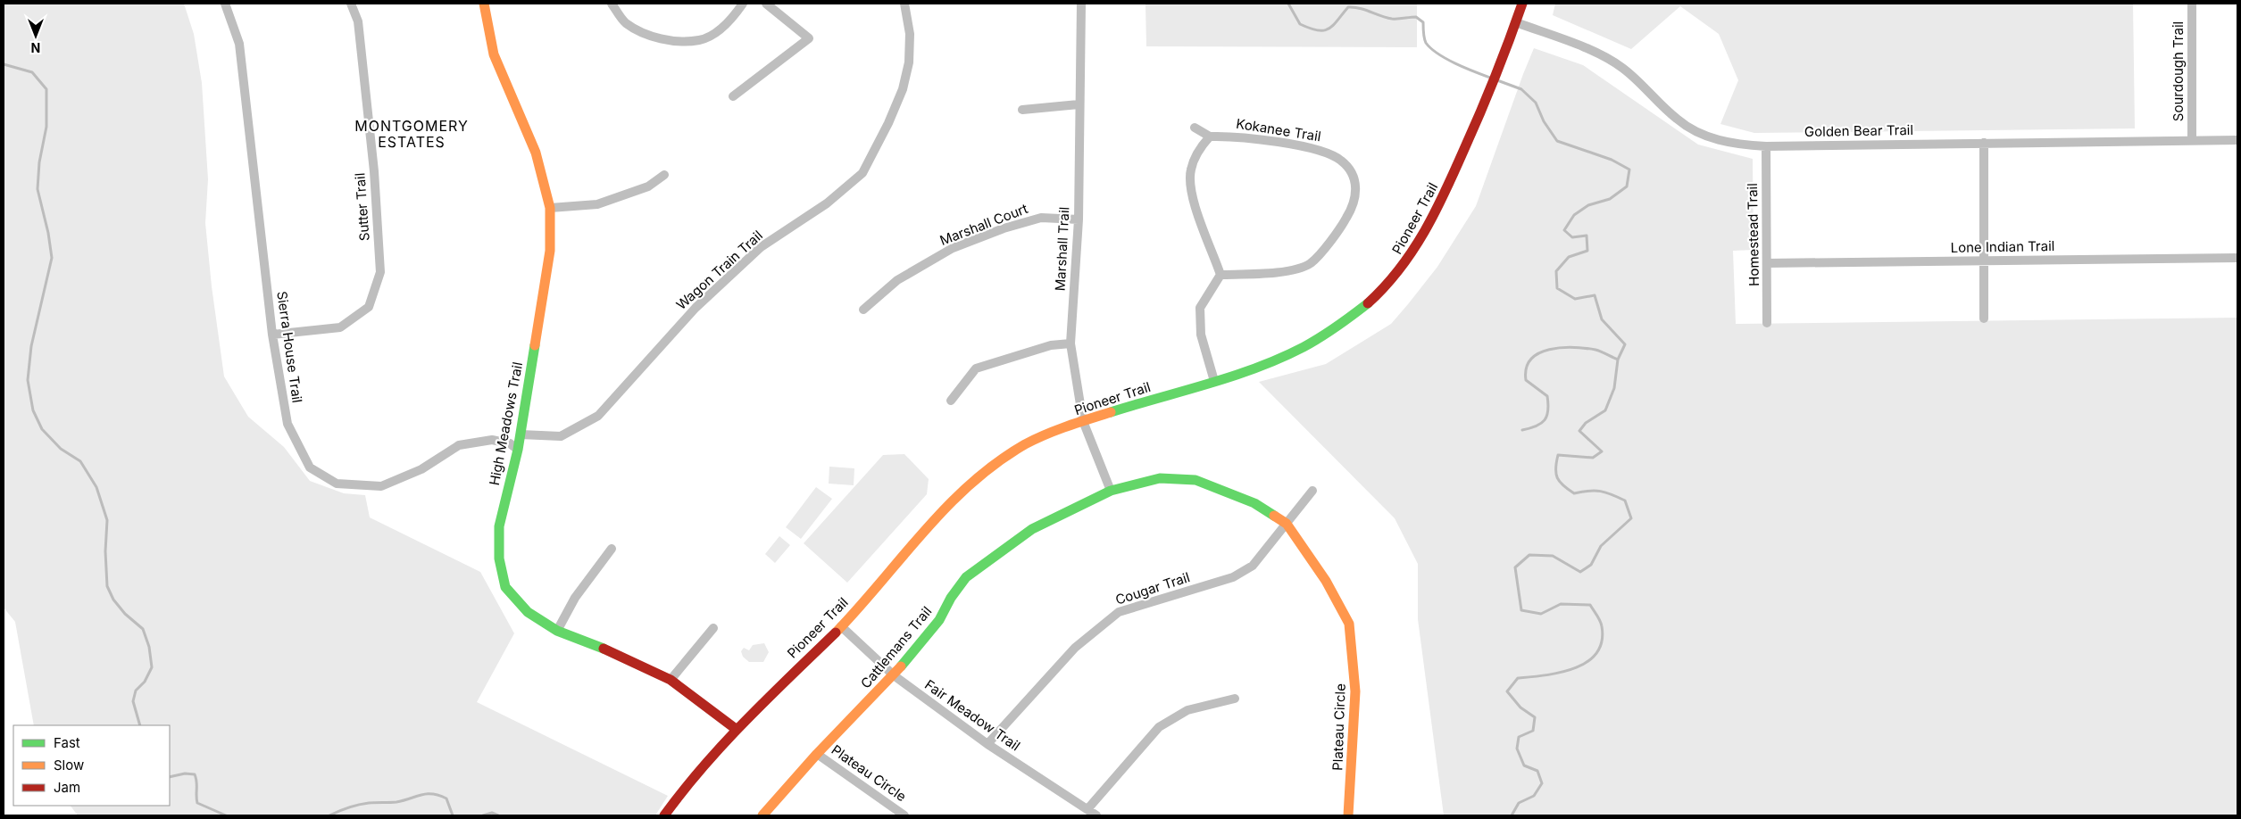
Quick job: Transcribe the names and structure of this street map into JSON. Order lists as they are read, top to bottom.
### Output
{
  "streets": {
    "street": [
      "Sourdough Trail",
      "Kokanee Trail",
      "Golden Bear Trail",
      "Sutter Trail",
      "Pioneer Trail",
      "Marshall Court",
      "Homestead Trail",
      "Lone Indian Trail",
      "Marshall Trail",
      "Wagon Train Trail",
      "Sierra House Trail",
      "High Meadows Trail",
      "Cougar Trail",
      "Cattlemans Trail",
      "Fair Meadow Trail",
      "Plateau Circle"
    ]
  },
  "crossings": [
    ["Sourdough Trail", "Golden Bear Trail"],
    ["Golden Bear Trail", "Pioneer Trail"],
    ["Golden Bear Trail", "Homestead Trail"],
    ["Sutter Trail", "Sierra House Trail"],
    ["Pioneer Trail", "Marshall Trail"],
    ["Pioneer Trail", "High Meadows Trail"],
    ["Pioneer Trail", "Fair Meadow Trail"],
    ["Marshall Court", "Marshall Trail"],
    ["Homestead Trail", "Lone Indian Trail"],
    ["Marshall Trail", "Cattlemans Trail"],
    ["Wagon Train Trail", "High Meadows Trail"],
    ["Sierra House Trail", "High Meadows Trail"],
    ["Cougar Trail", "Cattlemans Trail"],
    ["Cougar Trail", "Fair Meadow Trail"],
    ["Cougar Trail", "Plateau Circle"],
    ["Cattlemans Trail", "Fair Meadow Trail"],
    ["Cattlemans Trail", "Plateau Circle"]
  ],
  "districts": ["MONTGOMERY ESTATES"],
  "legend": ["Fast", "Slow", "Jam"],
  "north": "bottom"
}
